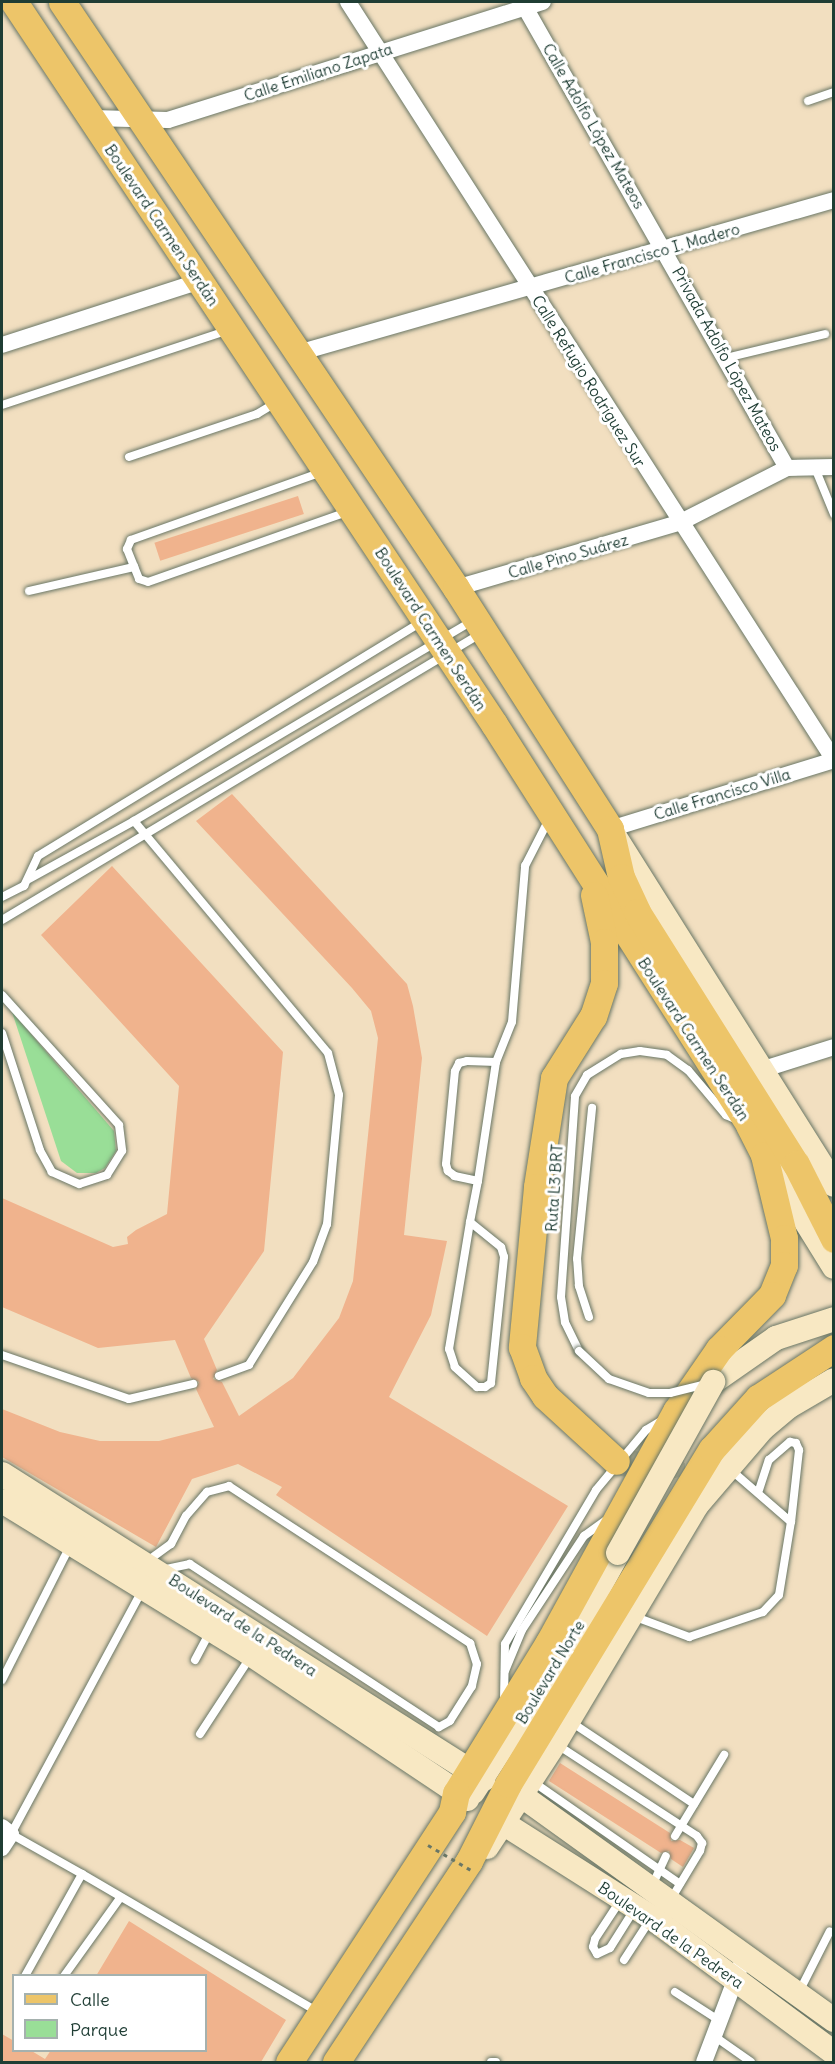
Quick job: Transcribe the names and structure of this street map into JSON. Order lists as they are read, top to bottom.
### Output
{
  "streets": {
    "main road": ["Boulevard Carmen Serdán", "Boulevard Norte"],
    "street": [
      "Calle Emiliano Zapata",
      "Calle Adolfo López Mateos",
      "Calle Francisco I. Madero",
      "Privada Adolfo López Mateos",
      "Calle Refugio Rodríguez Sur",
      "Calle Pino Suárez",
      "Calle Francisco Villa",
      "Boulevard de la Pedrera"
    ],
    "lane": ["Ruta L3 BRT"]
  },
  "crossings": [
    ["Calle Emiliano Zapata", "Calle Adolfo López Mateos"],
    ["Calle Emiliano Zapata", "Boulevard Carmen Serdán"],
    ["Calle Emiliano Zapata", "Calle Refugio Rodríguez Sur"],
    ["Calle Adolfo López Mateos", "Calle Francisco I. Madero"],
    ["Calle Adolfo López Mateos", "Privada Adolfo López Mateos"],
    ["Boulevard Carmen Serdán", "Ruta L3 BRT"],
    ["Calle Francisco I. Madero", "Privada Adolfo López Mateos"],
    ["Calle Francisco I. Madero", "Calle Refugio Rodríguez Sur"],
    ["Privada Adolfo López Mateos", "Calle Pino Suárez"],
    ["Calle Refugio Rodríguez Sur", "Calle Pino Suárez"],
    ["Calle Refugio Rodríguez Sur", "Calle Francisco Villa"],
    ["Ruta L3 BRT", "Boulevard Norte"],
    ["Boulevard de la Pedrera", "Boulevard Norte"]
  ],
  "legend": ["Calle", "Parque"]
}
